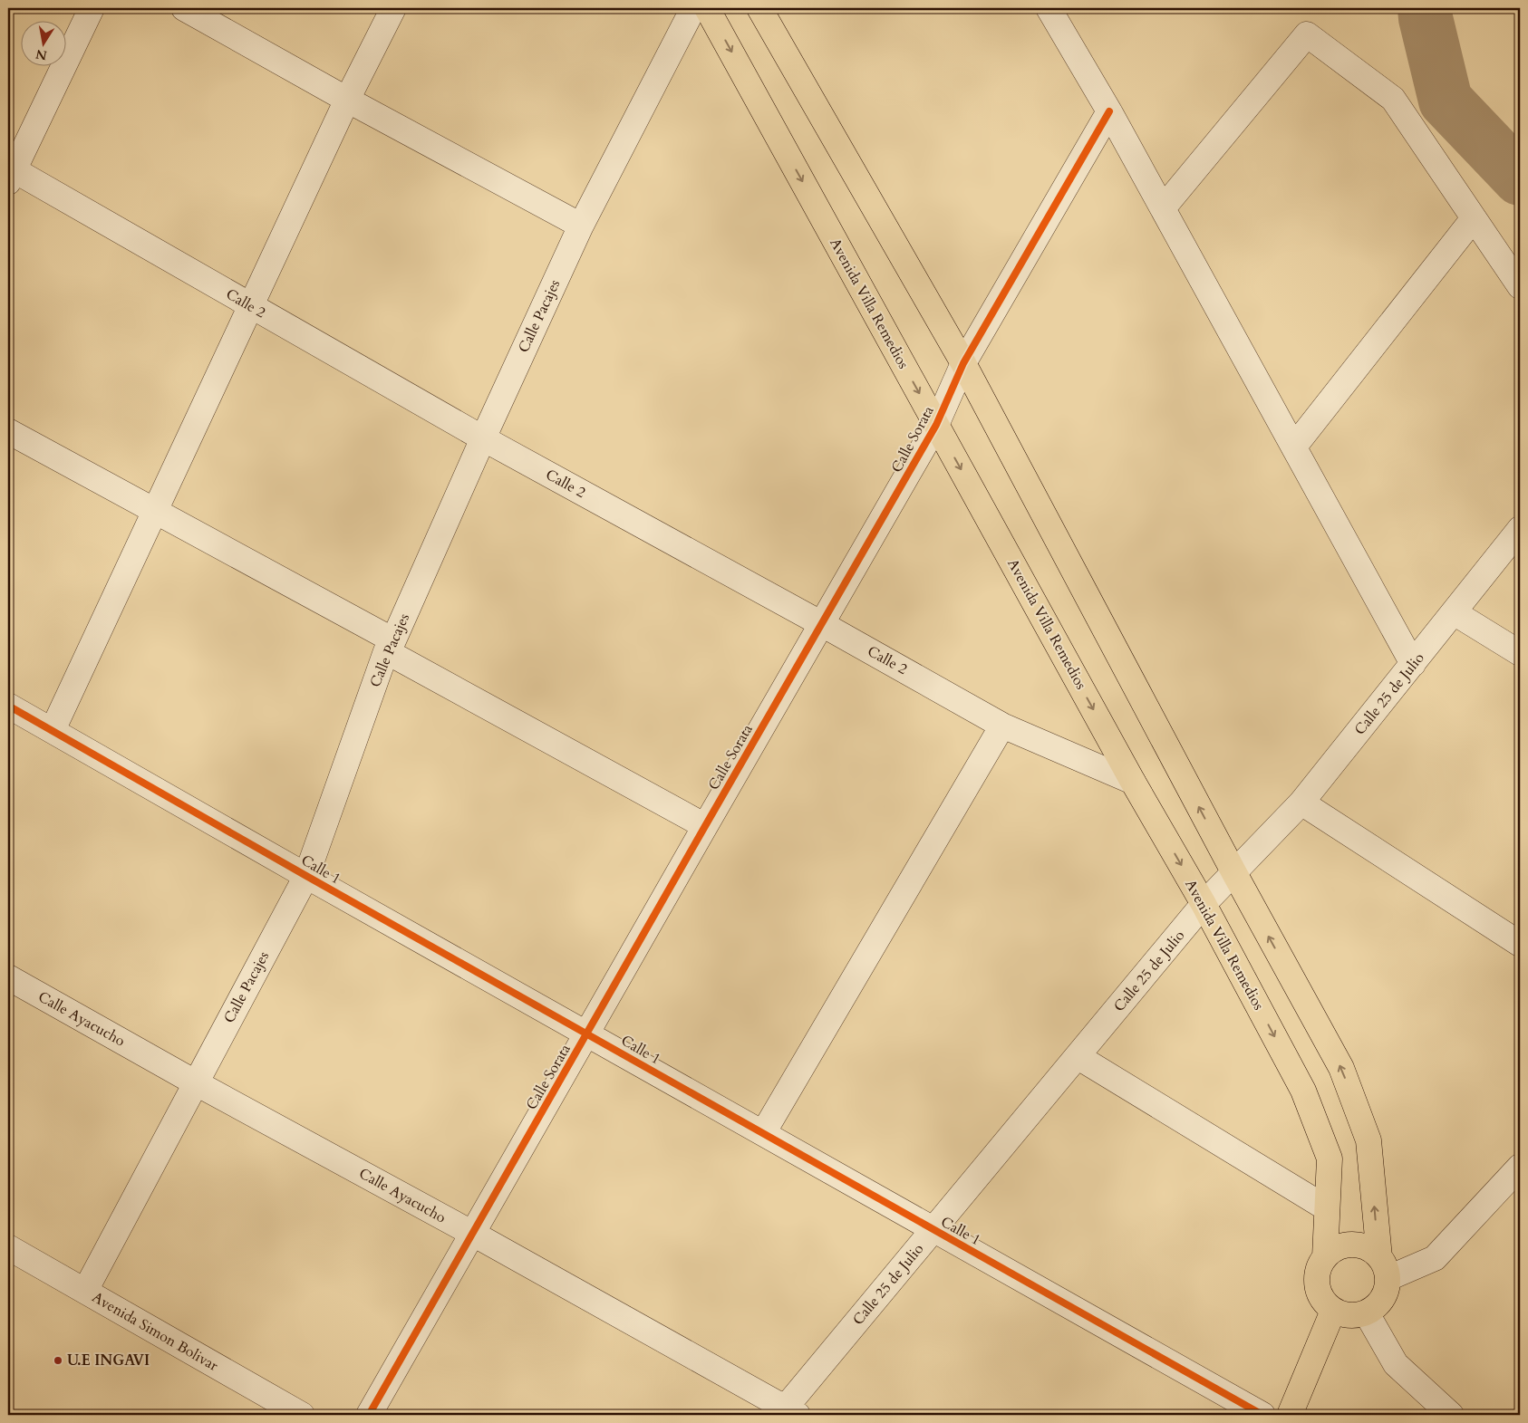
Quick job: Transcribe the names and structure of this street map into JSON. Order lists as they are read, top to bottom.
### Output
{
  "streets": {
    "main road": ["Avenida Villa Remedios"],
    "street": [
      "Calle 2",
      "Calle Pacajes",
      "Calle Sorata",
      "Calle 25 de Julio",
      "Calle 1",
      "Calle Ayacucho",
      "Avenida Simon Bolivar"
    ]
  },
  "crossings": [
    ["Calle 2", "Avenida Villa Remedios"],
    ["Calle 2", "Calle Pacajes"],
    ["Calle 2", "Calle Sorata"],
    ["Avenida Villa Remedios", "Calle Sorata"],
    ["Avenida Villa Remedios", "Calle 25 de Julio"],
    ["Calle Pacajes", "Calle 1"],
    ["Calle Pacajes", "Calle Ayacucho"],
    ["Calle Pacajes", "Avenida Simon Bolivar"],
    ["Calle Sorata", "Calle 1"],
    ["Calle Sorata", "Calle Ayacucho"],
    ["Calle 25 de Julio", "Calle 1"],
    ["Calle 25 de Julio", "Calle Ayacucho"]
  ],
  "places": ["U.E INGAVI"],
  "north": "bottom"
}
